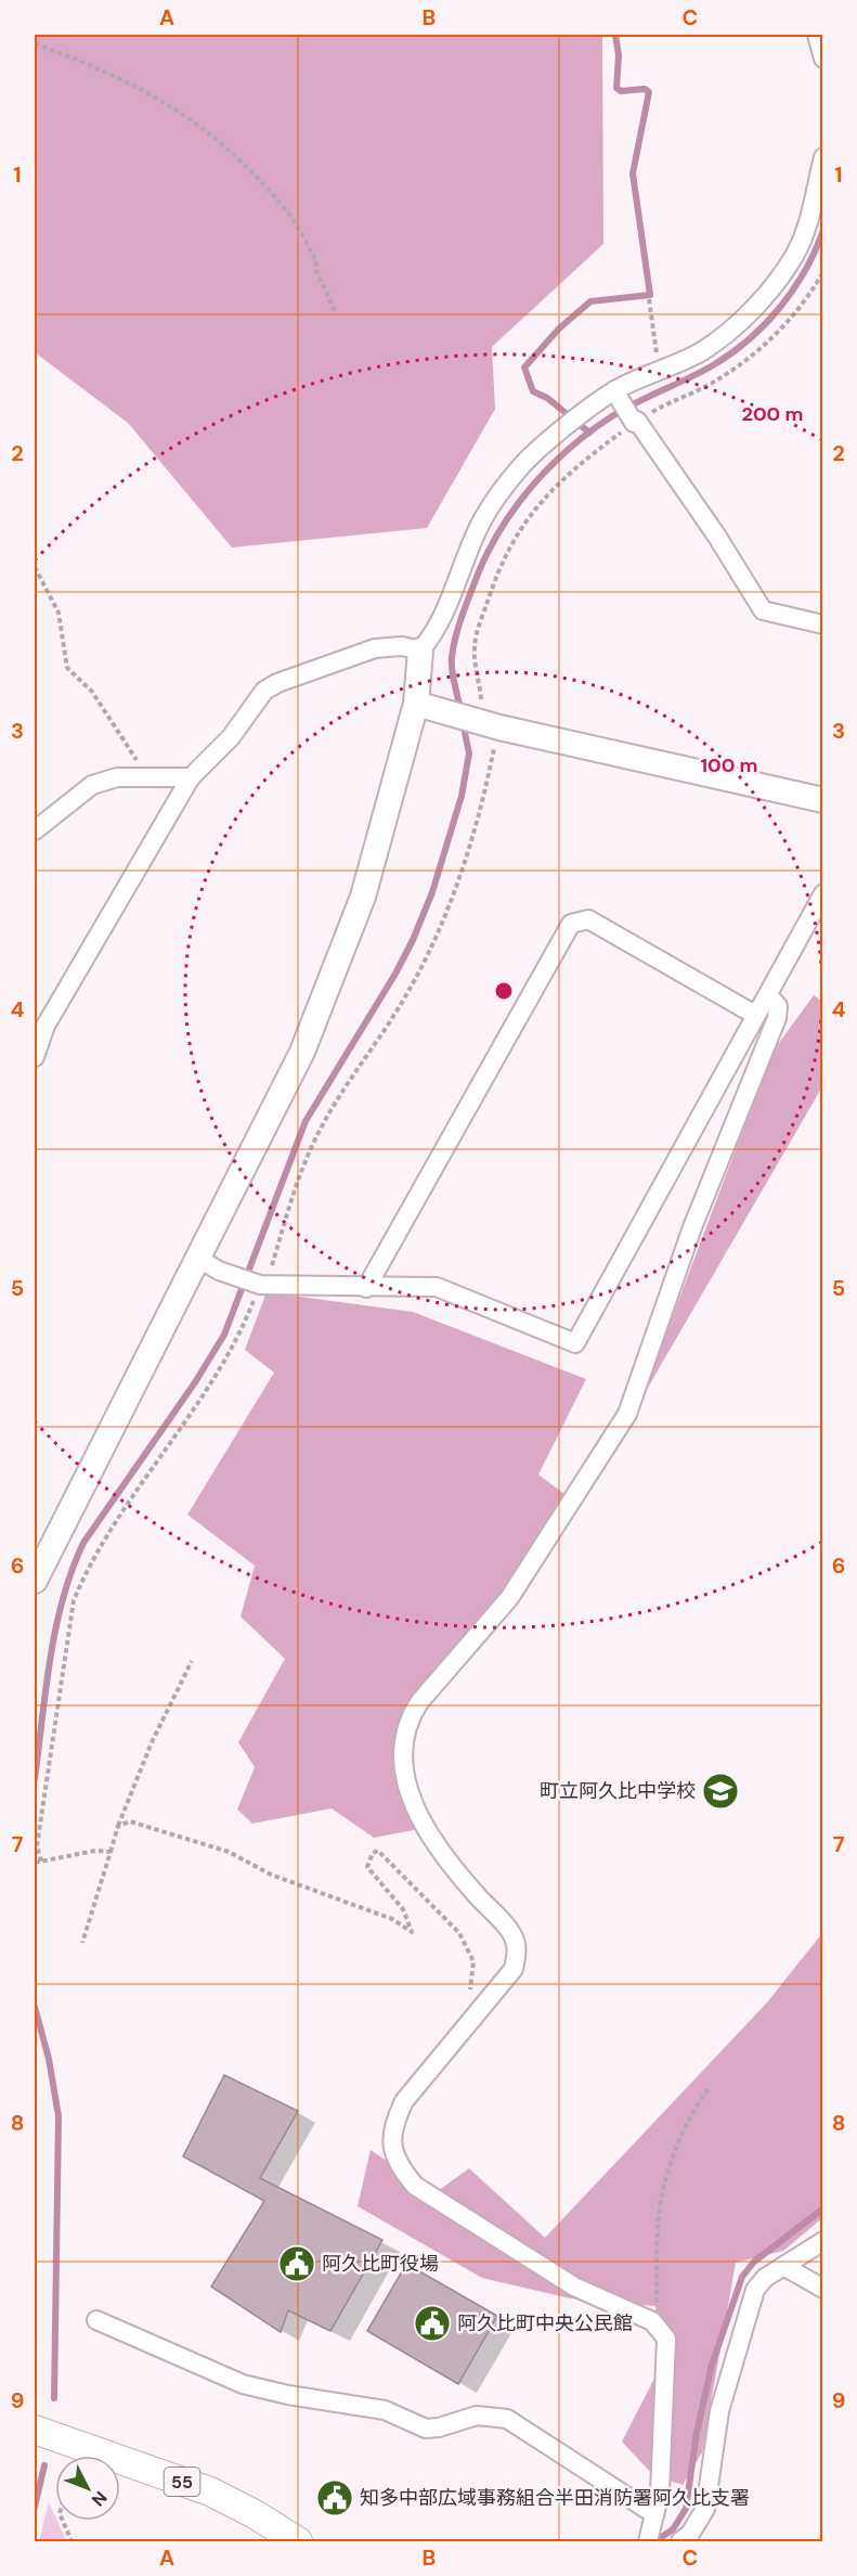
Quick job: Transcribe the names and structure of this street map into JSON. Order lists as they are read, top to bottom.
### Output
{
  "streets": {
    "main road": ["55"]
  },
  "places": {
    "school or university": ["町立阿久比中学校"],
    "public building": ["阿久比町役場", "阿久比町中央公民館", "知多中部広域事務組合半田消防署阿久比支署"]
  },
  "north": "bottom right",
  "grid": {
    "columns": ["A", "B", "C"],
    "rows": [
      "1",
      "2",
      "3",
      "4",
      "5",
      "6",
      "7",
      "8",
      "9"
    ]
  },
  "rings": ["200 m", "100 m"]
}
